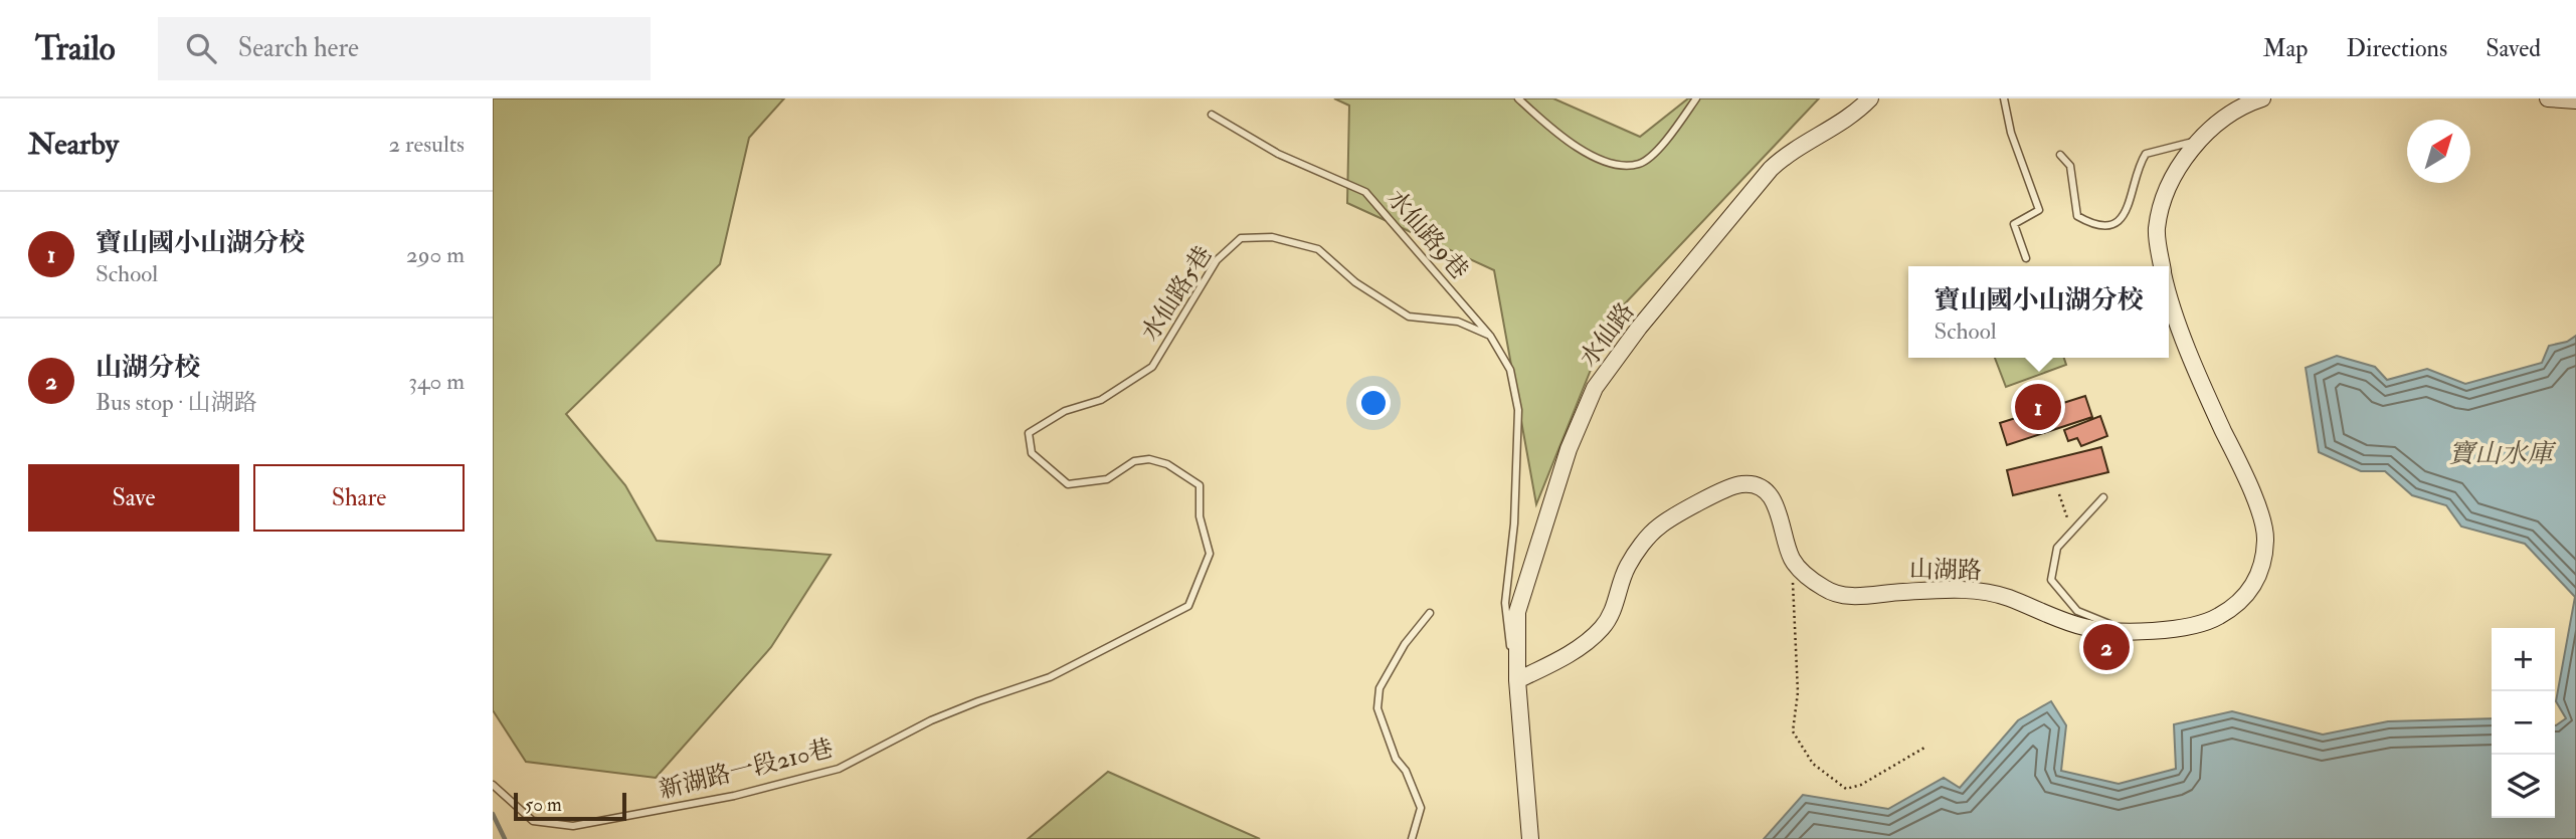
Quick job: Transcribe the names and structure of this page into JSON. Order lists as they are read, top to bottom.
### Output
{
  "streets": {
    "street": ["水仙路", "山湖路"],
    "lane": ["水仙路9巷", "水仙路5巷", "新湖路一段210巷"]
  },
  "crossings": [
    ["水仙路9巷", "水仙路5巷"],
    ["水仙路5巷", "新湖路一段210巷"],
    ["水仙路", "山湖路"]
  ],
  "water": ["寶山水庫"],
  "scale_bar": "50 m",
  "north": "top right",
  "page": {
    "header": "Trailo",
    "search": "Search here",
    "nav": ["Map", "Directions", "Saved"],
    "heading": ["Nearby", "2 results"],
    "list": [
      {
        "mark": "1",
        "name": "寶山國小山湖分校",
        "note": "School",
        "value": "290 m"
      },
      {
        "mark": "2",
        "name": "山湖分校",
        "note": "Bus stop · 山湖路",
        "value": "340 m"
      }
    ],
    "popup": ["寶山國小山湖分校", "School"],
    "pins": ["1", "2"],
    "buttons": ["Save", "Share"],
    "map_buttons": ["+", "−"],
    "scale": "50 m"
  }
}
